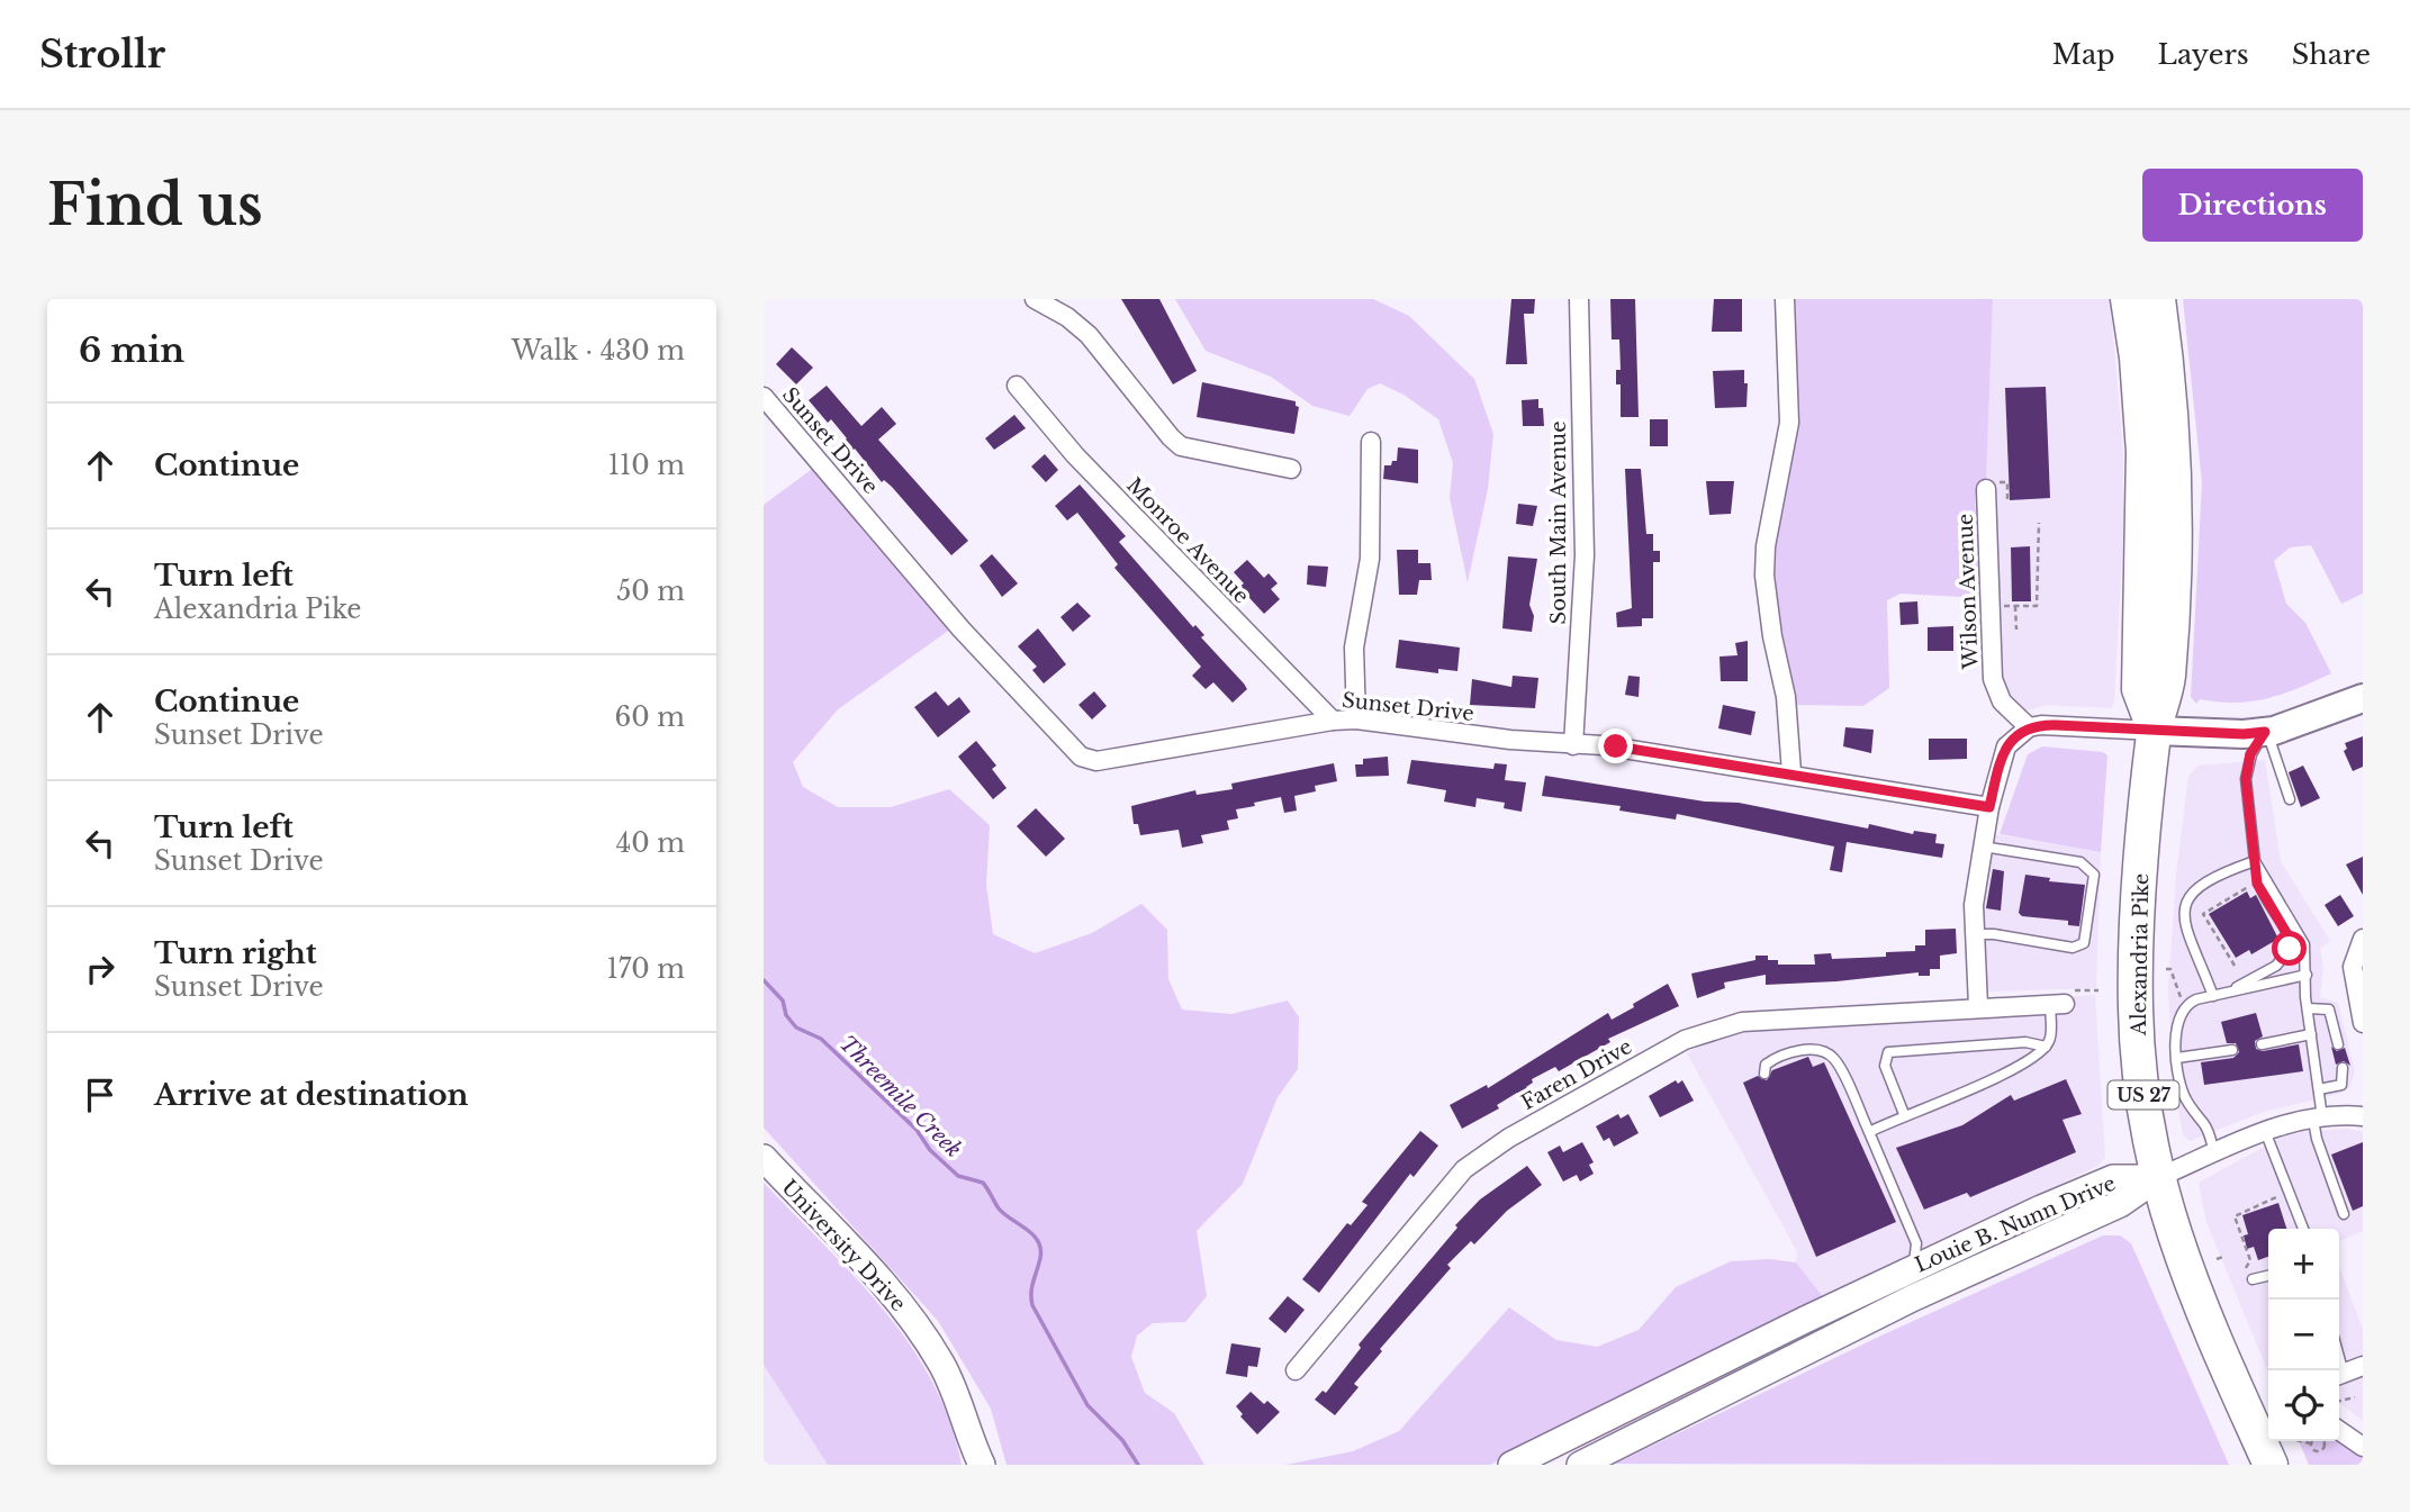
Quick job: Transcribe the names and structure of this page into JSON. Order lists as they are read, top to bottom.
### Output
{
  "streets": {
    "highway": ["Alexandria Pike", "US 27"],
    "main road": ["Louie B. Nunn Drive", "University Drive"],
    "street": [
      "Sunset Drive",
      "South Main Avenue",
      "Monroe Avenue",
      "Wilson Avenue",
      "Faren Drive"
    ]
  },
  "crossings": [
    ["Sunset Drive", "South Main Avenue"],
    ["Sunset Drive", "Monroe Avenue"],
    ["Alexandria Pike", "Louie B. Nunn Drive"]
  ],
  "water": ["Threemile Creek"],
  "page": {
    "header": "Strollr",
    "nav": ["Map", "Layers", "Share"],
    "buttons": "Directions",
    "title": "Find us",
    "heading": ["6 min", "Walk · 430 m"],
    "list": [
      ["Continue", "110 m"],
      ["Turn left", "Alexandria Pike", "50 m"],
      ["Continue", "Sunset Drive", "60 m"],
      ["Turn left", "Sunset Drive", "40 m"],
      ["Turn right", "Sunset Drive", "170 m"],
      "Arrive at destination"
    ],
    "map_buttons": ["+", "−"]
  }
}
